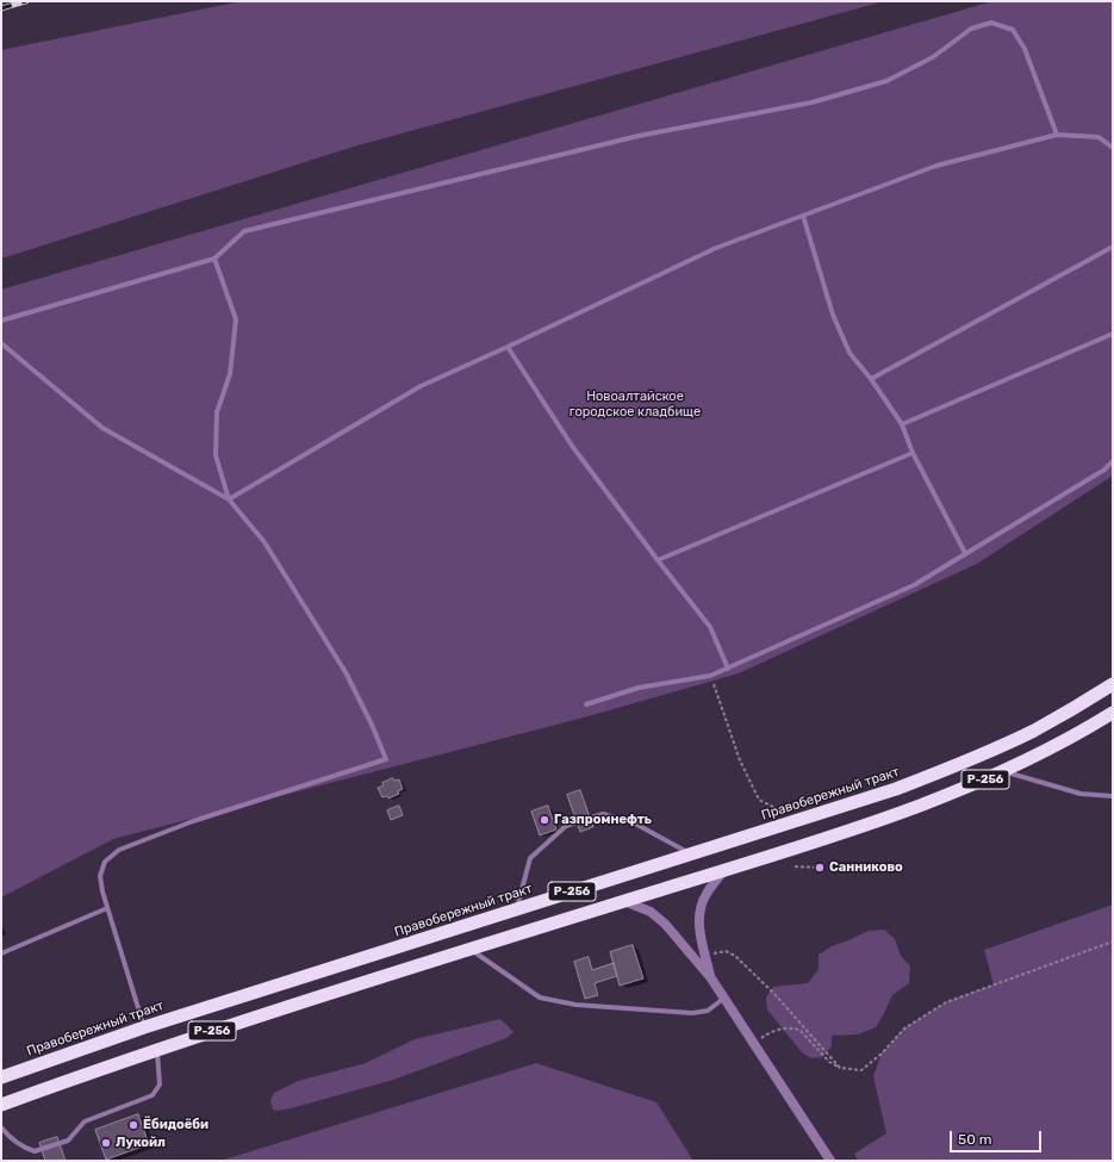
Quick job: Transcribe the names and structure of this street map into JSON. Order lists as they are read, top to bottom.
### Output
{
  "streets": {
    "highway": ["Р-256", "Правобережный тракт"]
  },
  "parks": ["Новоалтайское городское кладбище"],
  "places": [
    "Газпромнефть",
    "Санниково",
    "Ёбидоёби",
    "Лукойл"
  ],
  "scale_bar": "50 m"
}
